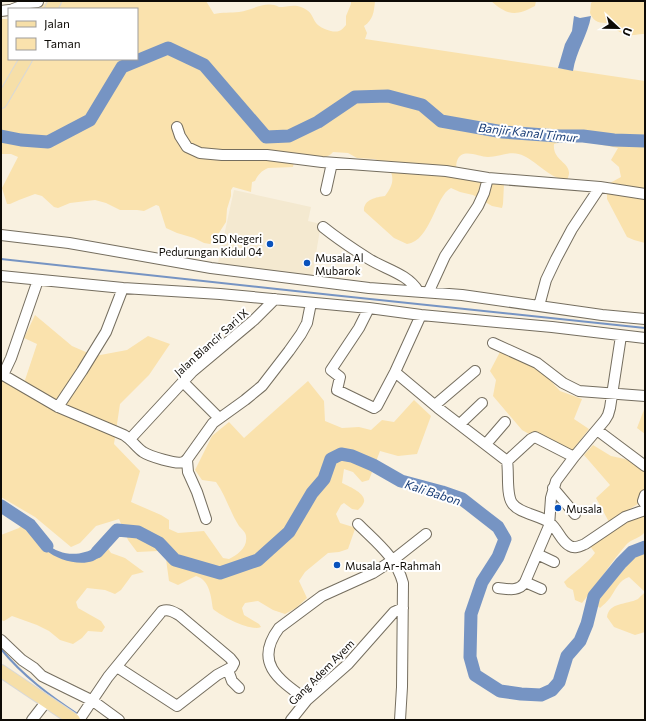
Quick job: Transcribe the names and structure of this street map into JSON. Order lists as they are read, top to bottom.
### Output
{
  "streets": {
    "street": ["Jalan Blancir Sari IX", "Gang Adem Ayem"]
  },
  "water": ["Banjir Kanal Timur", "Kali Babon"],
  "places": [
    "SD Negeri Pedurungan Kidul 04",
    "Musala Al Mubarok",
    "Musala",
    "Musala Ar-Rahmah"
  ],
  "legend": ["Jalan", "Taman"],
  "north": "right"
}
